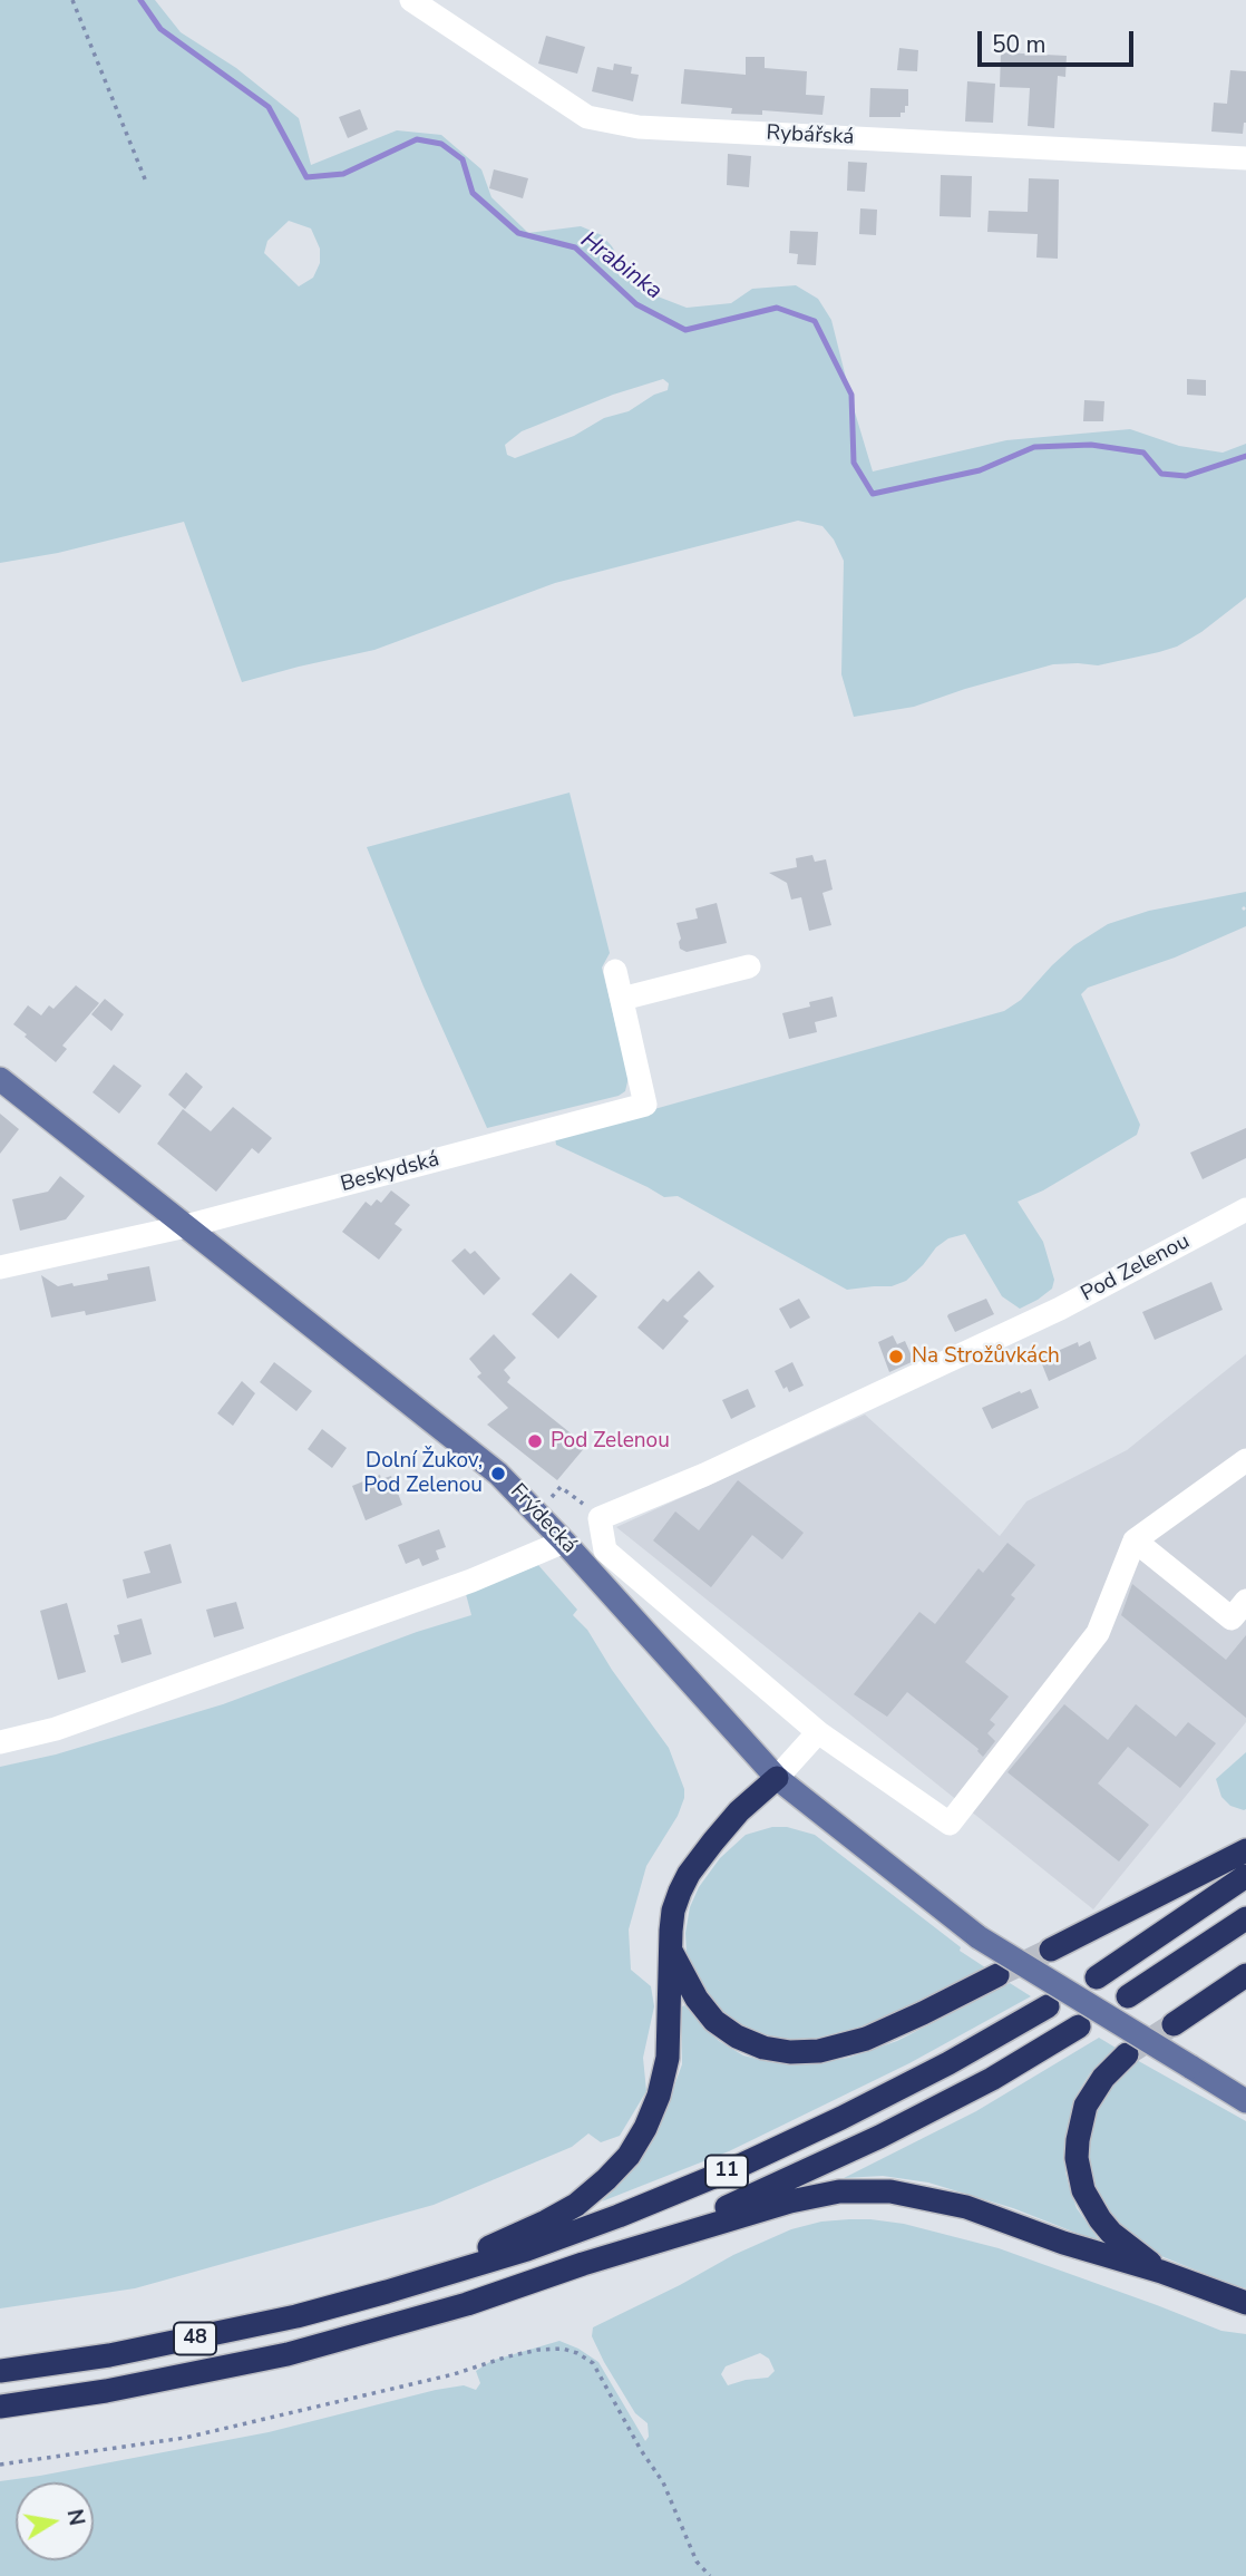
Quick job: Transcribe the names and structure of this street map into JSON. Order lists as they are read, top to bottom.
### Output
{
  "streets": {
    "highway": ["11", "48"],
    "main road": ["Frýdecká"],
    "street": ["Rybářská", "Beskydská", "Pod Zelenou"]
  },
  "crossings": [
    ["Beskydská", "Frýdecká"],
    ["11", "48"]
  ],
  "water": ["Hrabinka"],
  "places": ["Na Strožůvkách", "Pod Zelenou", "Dolní Žukov, Pod Zelenou"],
  "scale_bar": "50 m",
  "north": "right"
}
